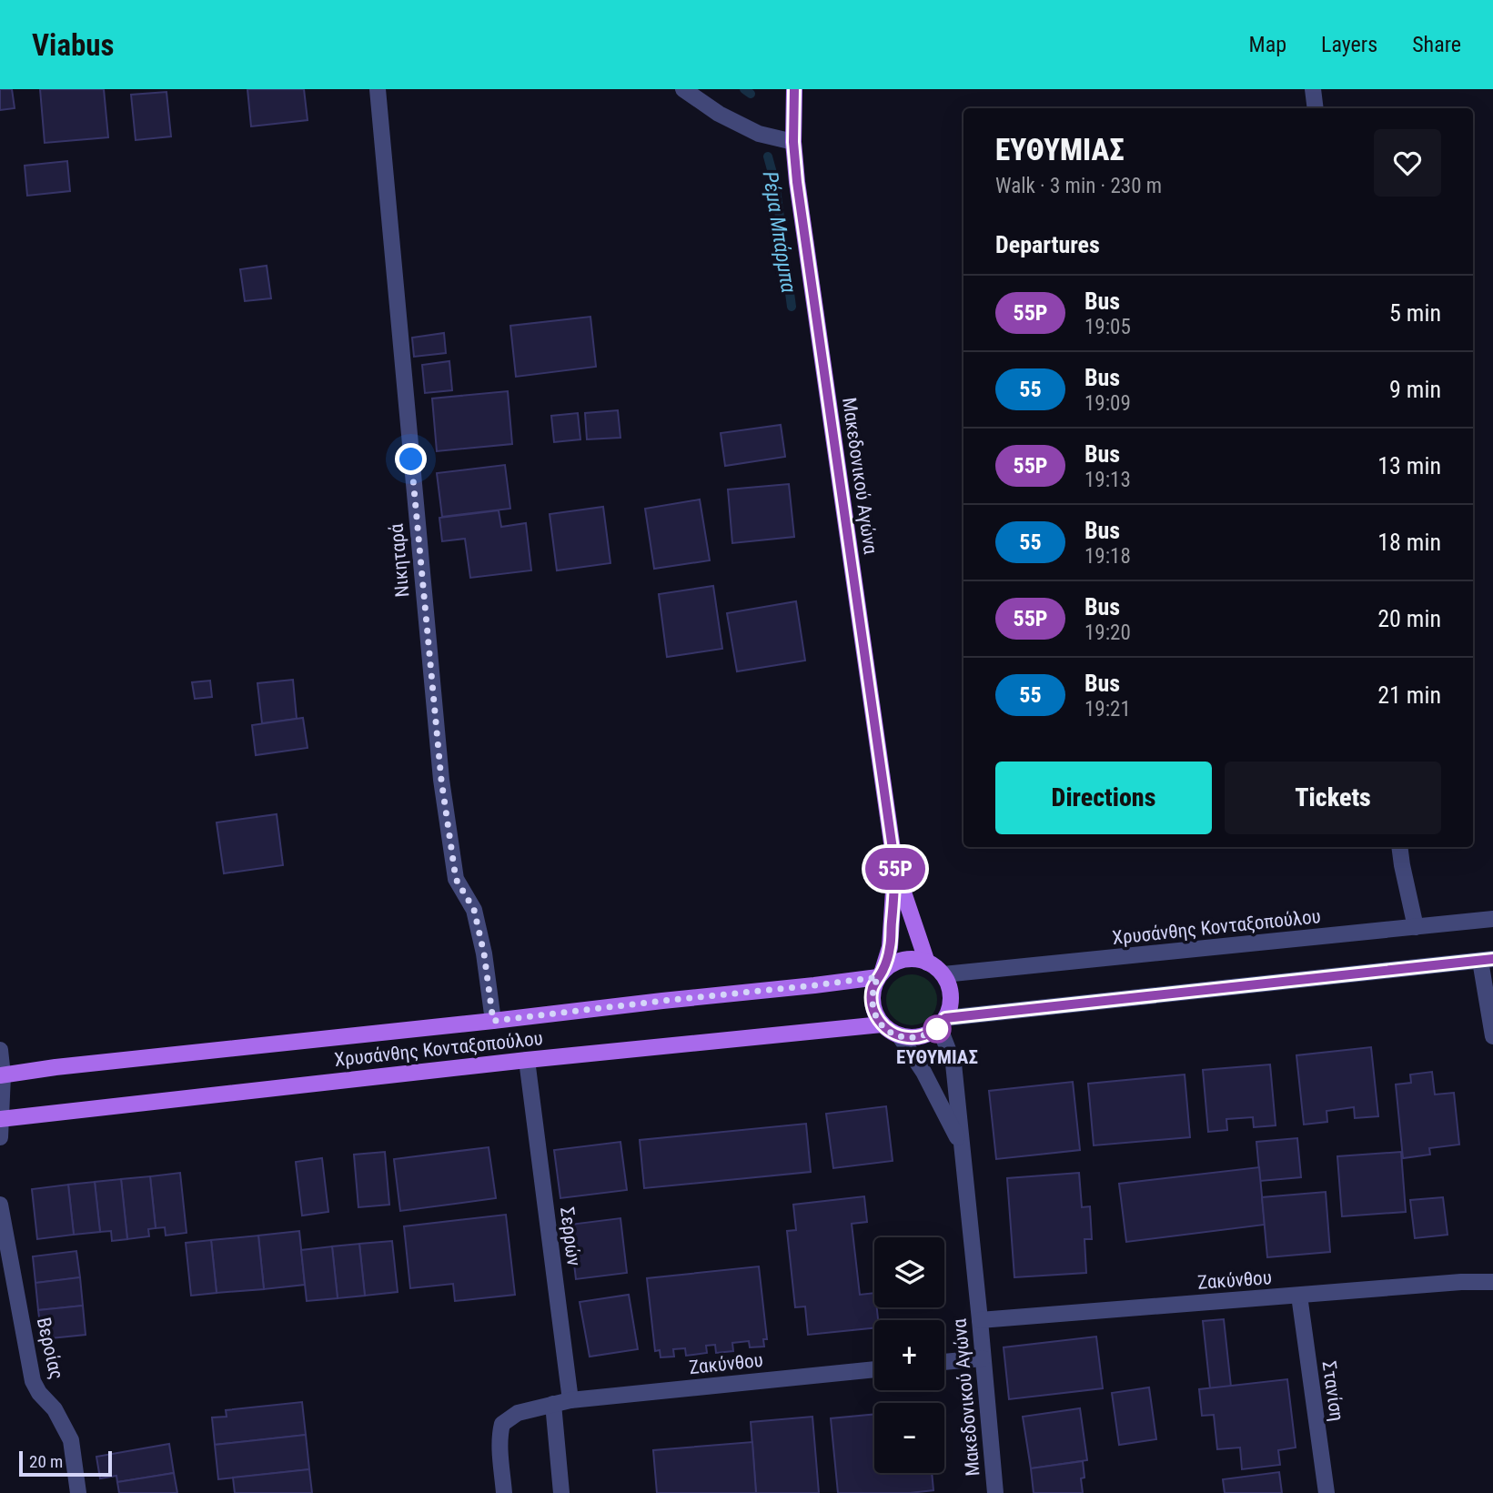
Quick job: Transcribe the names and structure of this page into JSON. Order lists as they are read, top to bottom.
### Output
{
  "streets": {
    "main road": ["Μακεδονικού Αγώνα", "Χρυσάνθης Κονταξοπούλου"],
    "street": [
      "Νικηταρά",
      "Σερρών",
      "Ζακύνθου",
      "Βεροίας",
      "Στανίση"
    ]
  },
  "crossings": [
    ["Μακεδονικού Αγώνα", "Χρυσάνθης Κονταξοπούλου"],
    ["Μακεδονικού Αγώνα", "Ζακύνθου"],
    ["Νικηταρά", "Χρυσάνθης Κονταξοπούλου"],
    ["Χρυσάνθης Κονταξοπούλου", "Σερρών"],
    ["Σερρών", "Ζακύνθου"],
    ["Ζακύνθου", "Στανίση"]
  ],
  "water": ["Ρέμα Μπάρμπα"],
  "places": ["ΕΥΘΥΜΙΑΣ"],
  "lines": ["bus line 55Ρ"],
  "scale_bar": "20 m",
  "page": {
    "header": "Viabus",
    "nav": ["Map", "Layers", "Share"],
    "on_map": "55Ρ",
    "heading": [
      ["ΕΥΘΥΜΙΑΣ", "Walk · 3 min · 230 m"],
      "Departures"
    ],
    "list": [
      {
        "mark": "55Ρ",
        "name": "Bus",
        "note": "19:05",
        "value": "5 min"
      },
      {
        "mark": "55",
        "name": "Bus",
        "note": "19:09",
        "value": "9 min"
      },
      {
        "mark": "55Ρ",
        "name": "Bus",
        "note": "19:13",
        "value": "13 min"
      },
      {
        "mark": "55",
        "name": "Bus",
        "note": "19:18",
        "value": "18 min"
      },
      {
        "mark": "55Ρ",
        "name": "Bus",
        "note": "19:20",
        "value": "20 min"
      },
      {
        "mark": "55",
        "name": "Bus",
        "note": "19:21",
        "value": "21 min"
      }
    ],
    "buttons": ["Directions", "Tickets"],
    "map_buttons": ["+", "−"],
    "scale": "20 m"
  }
}
